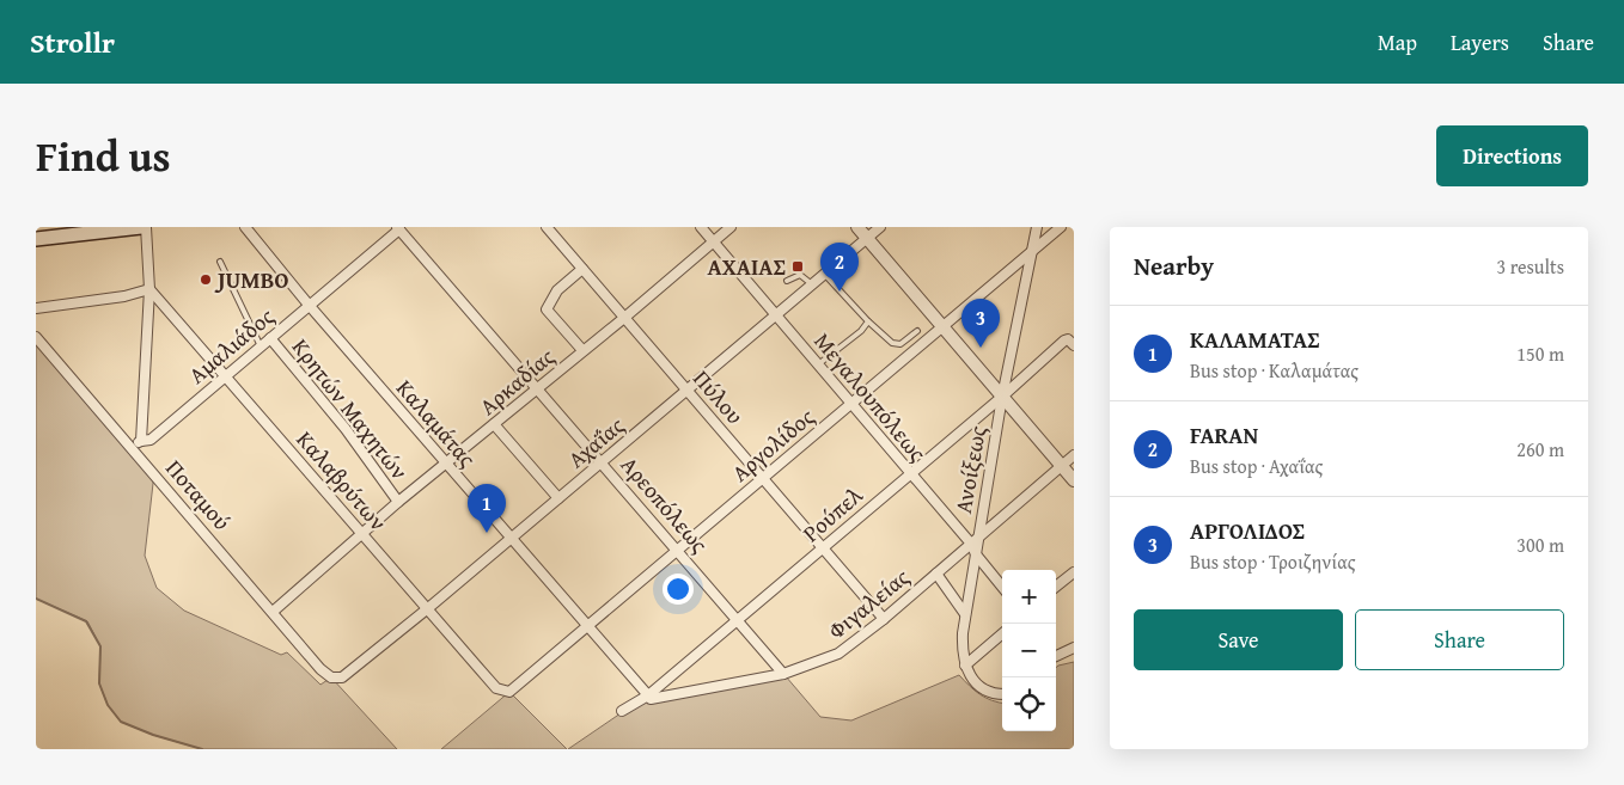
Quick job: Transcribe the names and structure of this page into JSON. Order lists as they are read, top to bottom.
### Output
{
  "streets": {
    "street": [
      "Αμαλιάδος",
      "Αρκαδίας",
      "Πύλου",
      "Μεγαλουπόλεως",
      "Κρητών Μαχητών",
      "Καλαμάτας",
      "Αχαΐας",
      "Αργολίδος",
      "Ανοίξεως",
      "Καλαβρύτων",
      "Ποταμού",
      "Αρεοπόλεως",
      "Ρούπελ",
      "Φιγαλείας"
    ]
  },
  "crossings": [
    ["Αμαλιάδος", "Κρητών Μαχητών"],
    ["Αμαλιάδος", "Καλαμάτας"],
    ["Αμαλιάδος", "Καλαβρύτων"],
    ["Αμαλιάδος", "Ποταμού"],
    ["Αμαλιάδος", "Αρεοπόλεως"],
    ["Αρκαδίας", "Πύλου"],
    ["Αρκαδίας", "Μεγαλουπόλεως"],
    ["Αρκαδίας", "Κρητών Μαχητών"],
    ["Αρκαδίας", "Καλαμάτας"],
    ["Αρκαδίας", "Καλαβρύτων"],
    ["Αρκαδίας", "Ποταμού"],
    ["Αρκαδίας", "Αρεοπόλεως"],
    ["Πύλου", "Αχαΐας"],
    ["Πύλου", "Αργολίδος"],
    ["Πύλου", "Ρούπελ"],
    ["Πύλου", "Φιγαλείας"],
    ["Μεγαλουπόλεως", "Αχαΐας"],
    ["Μεγαλουπόλεως", "Αργολίδος"],
    ["Μεγαλουπόλεως", "Ανοίξεως"],
    ["Μεγαλουπόλεως", "Ρούπελ"],
    ["Μεγαλουπόλεως", "Φιγαλείας"],
    ["Καλαμάτας", "Αχαΐας"],
    ["Καλαμάτας", "Αργολίδος"],
    ["Καλαμάτας", "Ρούπελ"],
    ["Καλαμάτας", "Φιγαλείας"],
    ["Αχαΐας", "Καλαβρύτων"],
    ["Αχαΐας", "Ποταμού"],
    ["Αχαΐας", "Αρεοπόλεως"],
    ["Αργολίδος", "Ανοίξεως"],
    ["Αργολίδος", "Καλαβρύτων"],
    ["Αργολίδος", "Αρεοπόλεως"],
    ["Ανοίξεως", "Ρούπελ"],
    ["Ανοίξεως", "Φιγαλείας"],
    ["Αρεοπόλεως", "Ρούπελ"],
    ["Αρεοπόλεως", "Φιγαλείας"],
    ["Ρούπελ", "Φιγαλείας"]
  ],
  "places": {
    "transit": ["AXAΙΑΣ"],
    "other": ["JUMBO"]
  },
  "page": {
    "header": "Strollr",
    "nav": ["Map", "Layers", "Share"],
    "title": "Find us",
    "buttons": [
      "Directions",
      ["Save", "Share"]
    ],
    "heading": ["Nearby", "3 results"],
    "pins": ["2", "3", "1"],
    "list": [
      {
        "mark": "1",
        "name": "ΚΑΛΑΜΑΤΑΣ",
        "note": "Bus stop · Καλαμάτας",
        "value": "150 m"
      },
      {
        "mark": "2",
        "name": "FARAN",
        "note": "Bus stop · Αχαΐας",
        "value": "260 m"
      },
      {
        "mark": "3",
        "name": "ΑΡΓΟΛΙΔΟΣ",
        "note": "Bus stop · Τροιζηνίας",
        "value": "300 m"
      }
    ],
    "map_buttons": ["+", "−"]
  }
}
